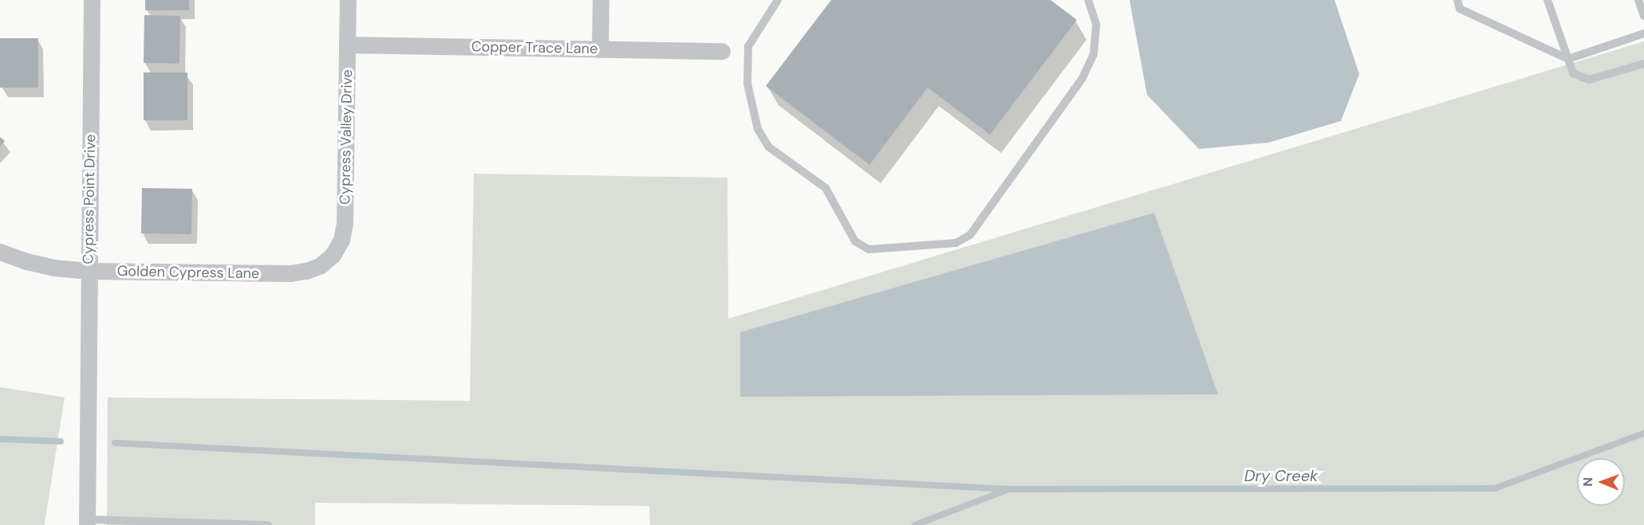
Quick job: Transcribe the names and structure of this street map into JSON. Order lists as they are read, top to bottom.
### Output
{
  "streets": {
    "street": [
      "Copper Trace Lane",
      "Cypress Valley Drive",
      "Cypress Point Drive",
      "Golden Cypress Lane"
    ]
  },
  "crossings": [
    ["Copper Trace Lane", "Cypress Valley Drive"],
    ["Cypress Valley Drive", "Golden Cypress Lane"],
    ["Cypress Point Drive", "Golden Cypress Lane"]
  ],
  "water": ["Dry Creek"],
  "north": "left"
}
